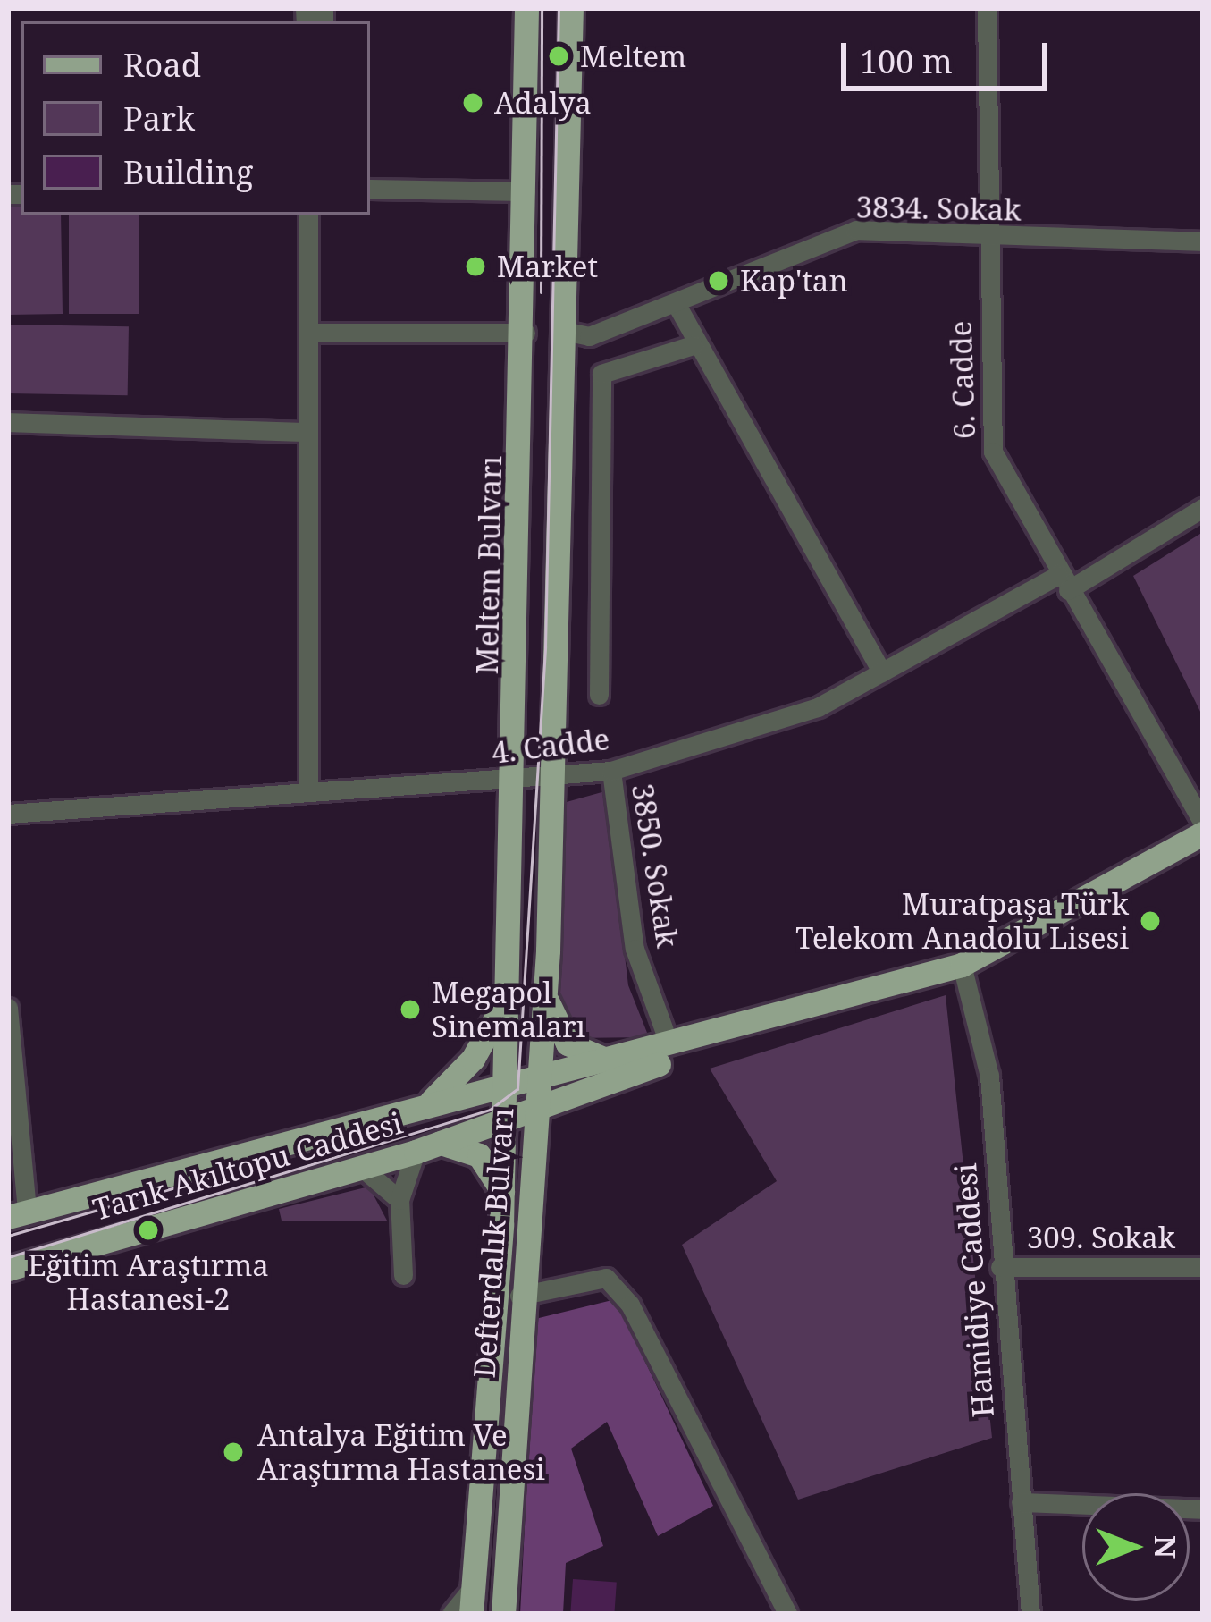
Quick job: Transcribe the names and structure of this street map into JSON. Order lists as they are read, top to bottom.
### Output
{
  "streets": {
    "main road": ["Meltem Bulvarı", "Tarık Akıltopu Caddesi", "Defterdalık Bulvarı"],
    "street": [
      "3834. Sokak",
      "6. Cadde",
      "4. Cadde",
      "3850. Sokak",
      "309. Sokak",
      "Hamidiye Caddesi"
    ]
  },
  "crossings": [
    ["3834. Sokak", "6. Cadde"],
    ["6. Cadde", "4. Cadde"],
    ["Meltem Bulvarı", "4. Cadde"],
    ["Meltem Bulvarı", "Tarık Akıltopu Caddesi"],
    ["Meltem Bulvarı", "Defterdalık Bulvarı"],
    ["4. Cadde", "3850. Sokak"],
    ["Tarık Akıltopu Caddesi", "Defterdalık Bulvarı"],
    ["309. Sokak", "Hamidiye Caddesi"]
  ],
  "places": [
    "Meltem",
    "Adalya",
    "Market",
    "Kap'tan",
    "Muratpaşa Türk Telekom Anadolu Lisesi",
    "Megapol Sinemaları",
    "Eğitim Araştırma Hastanesi-2",
    "Antalya Eğitim Ve Araştırma Hastanesi"
  ],
  "legend": ["Road", "Park", "Building"],
  "scale_bar": "100 m",
  "north": "right"
}
